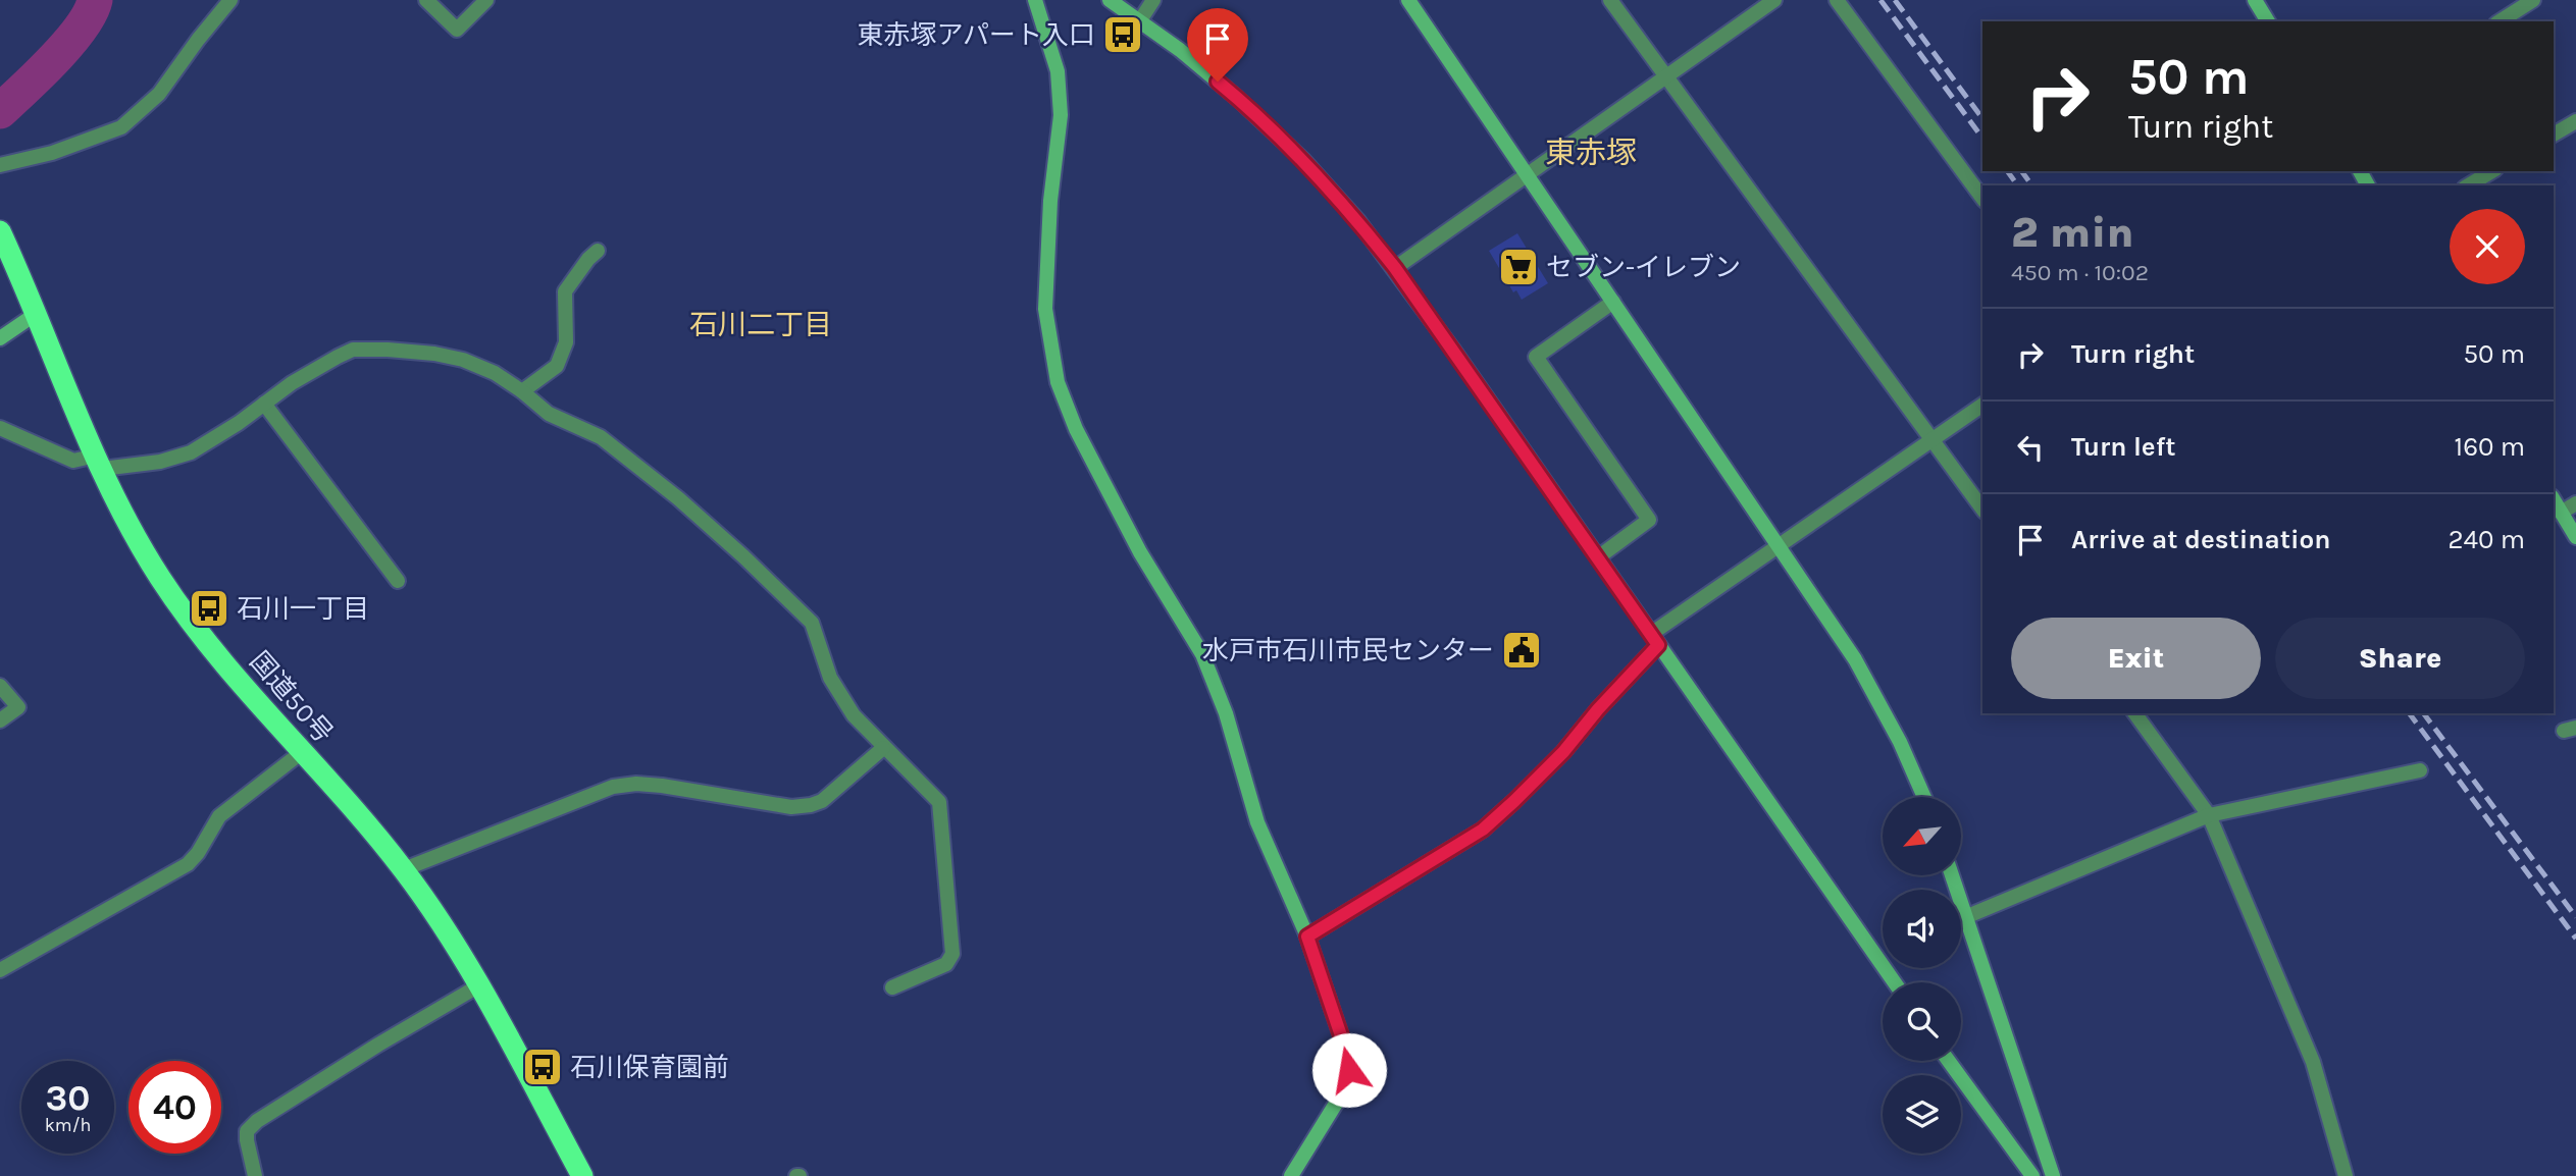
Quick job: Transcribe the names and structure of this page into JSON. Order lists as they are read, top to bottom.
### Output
{
  "streets": {
    "highway": ["国道50号"]
  },
  "districts": ["東赤塚", "石川二丁目"],
  "places": {
    "bus stop": ["東赤塚アパート入口", "石川一丁目", "石川保育園前"],
    "supermarket": ["セブン-イレブン"],
    "public building": ["水戸市石川市民センター"]
  },
  "north": "bottom left",
  "page": {
    "turn": ["50 m", "Turn right"],
    "heading": ["2 min", "450 m · 10:02"],
    "list": [
      {
        "name": "Turn right",
        "value": "50 m"
      },
      {
        "name": "Turn left",
        "value": "160 m"
      },
      {
        "name": "Arrive at destination",
        "value": "240 m"
      }
    ],
    "buttons": ["Exit", "Share"],
    "speed": "30 km/h",
    "limit": "40"
  }
}
